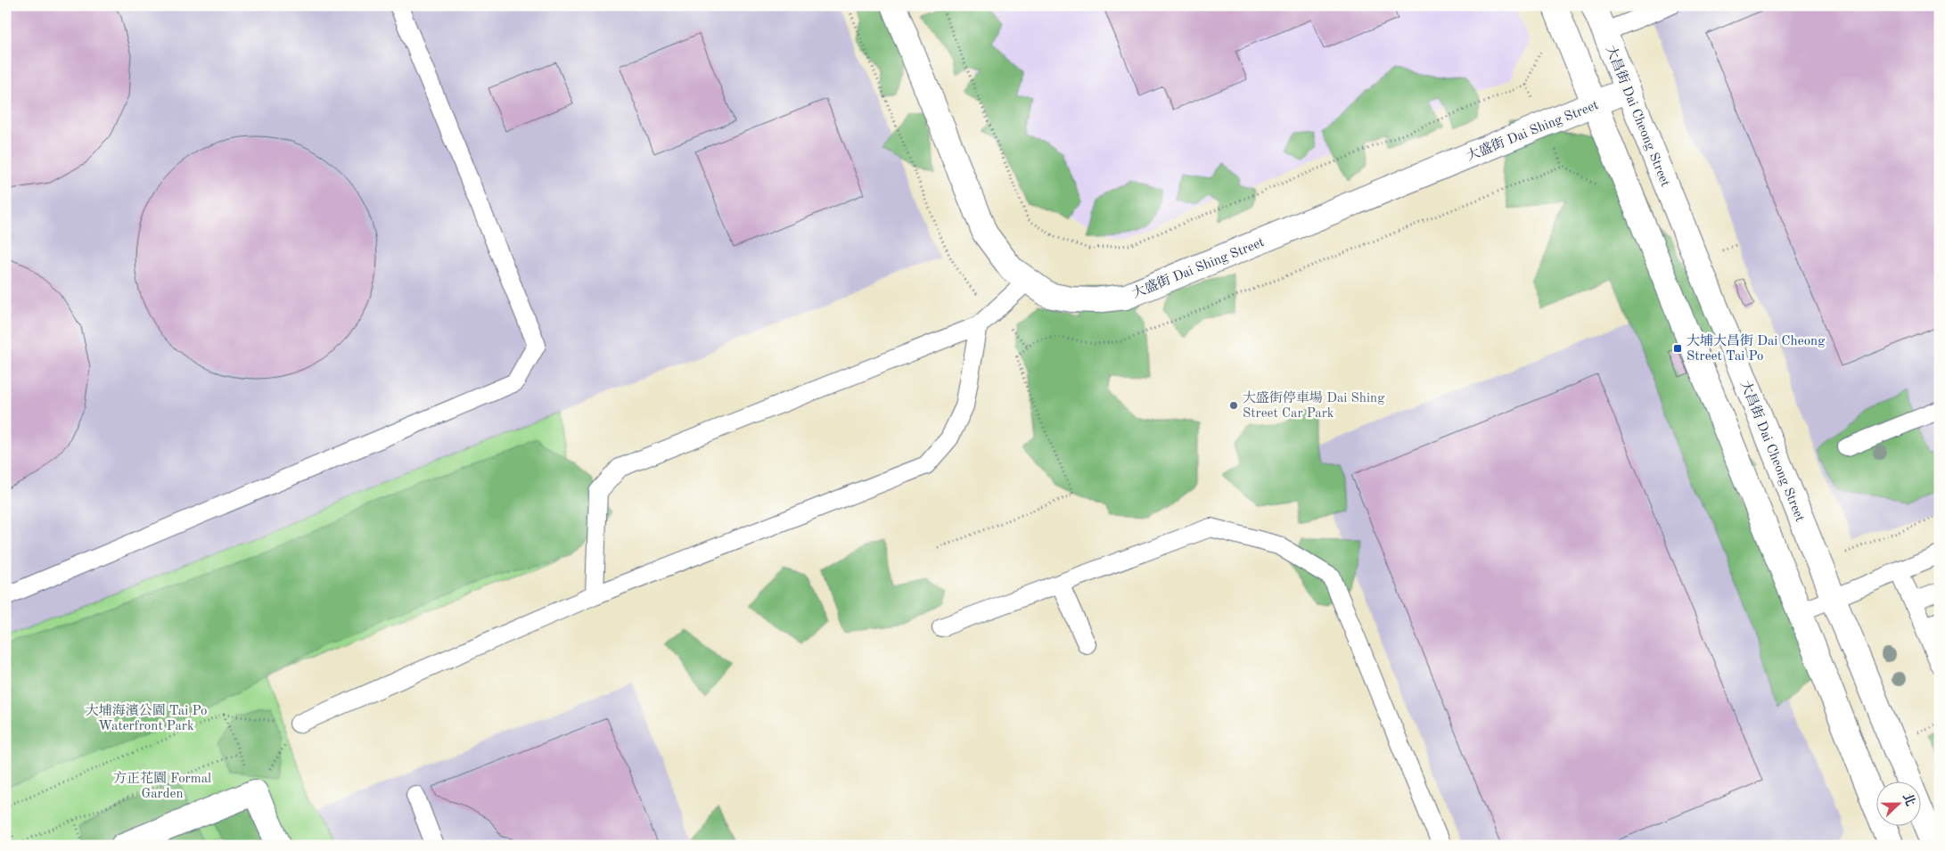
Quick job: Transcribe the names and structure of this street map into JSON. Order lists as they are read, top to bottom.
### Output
{
  "streets": {
    "street": ["大昌街 Dai Cheong Street", "大盛街 Dai Shing Street"]
  },
  "crossings": [
    ["大昌街 Dai Cheong Street", "大盛街 Dai Shing Street"]
  ],
  "parks": ["大埔海濱公園 Tai Po Waterfront Park", "方正花園 Formal Garden"],
  "places": {
    "transit": ["大埔大昌街 Dai Cheong Street Tai Po"],
    "other": ["大盛街停車場 Dai Shing Street Car Park"]
  },
  "north": "right"
}
